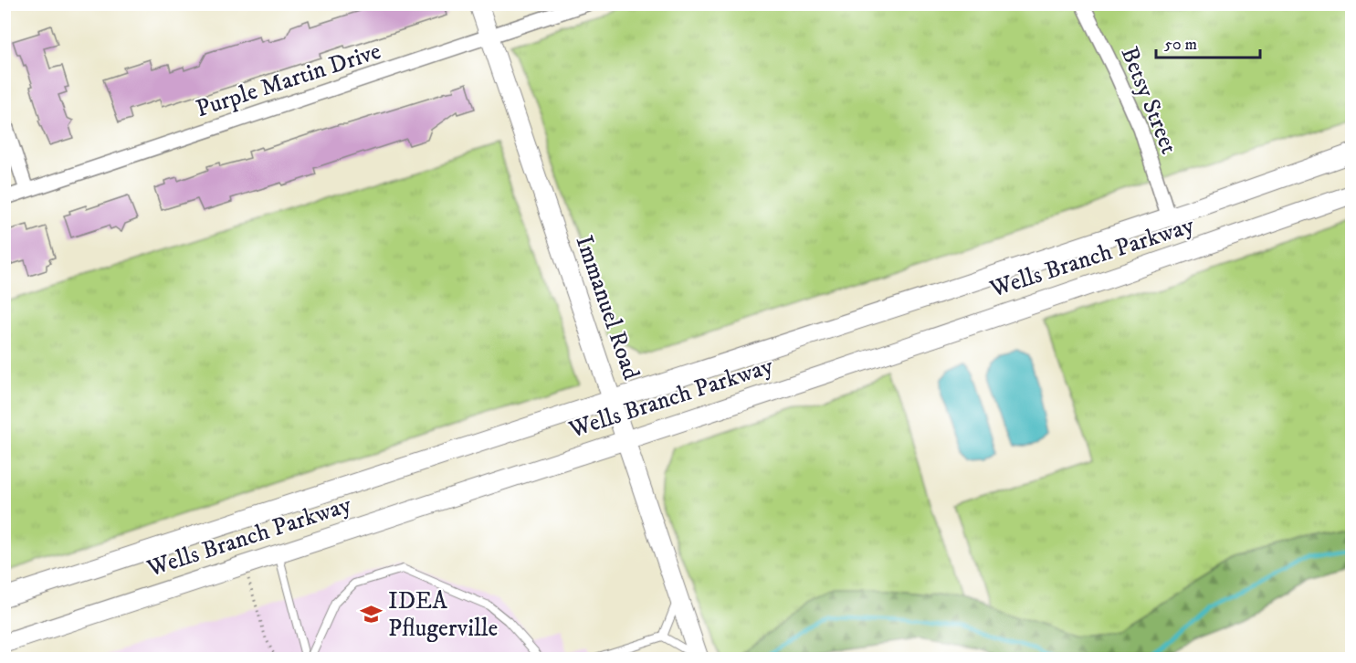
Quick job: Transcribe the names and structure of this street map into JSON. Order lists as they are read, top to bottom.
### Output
{
  "streets": {
    "street": [
      "Purple Martin Drive",
      "Betsy Street",
      "Wells Branch Parkway",
      "Immanuel Road"
    ]
  },
  "crossings": [
    ["Purple Martin Drive", "Immanuel Road"],
    ["Betsy Street", "Wells Branch Parkway"],
    ["Wells Branch Parkway", "Immanuel Road"]
  ],
  "places": {
    "school or university": ["IDEA Pflugerville"]
  },
  "scale_bar": "50 m"
}
